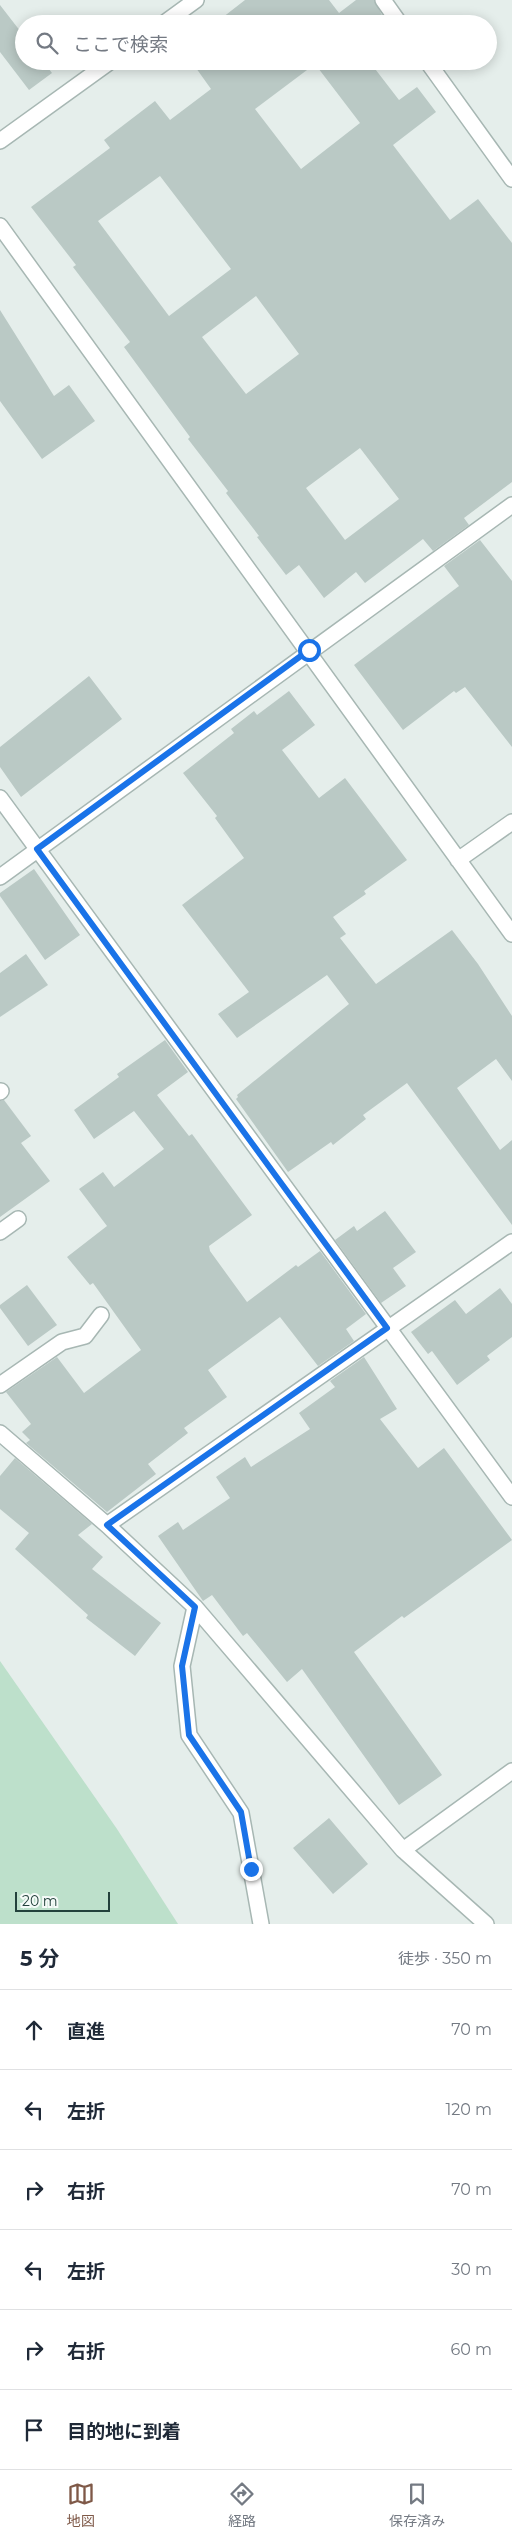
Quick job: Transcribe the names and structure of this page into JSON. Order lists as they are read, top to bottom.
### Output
{
  "scale_bar": "20 m",
  "page": {
    "search": "ここで検索",
    "scale": "20 m",
    "heading": ["5 分", "徒歩 · 350 m"],
    "list": [
      ["直進", "70 m"],
      ["左折", "120 m"],
      ["右折", "70 m"],
      ["左折", "30 m"],
      ["右折", "60 m"],
      "目的地に到着"
    ],
    "nav": ["地図", "経路", "保存済み"]
  }
}
